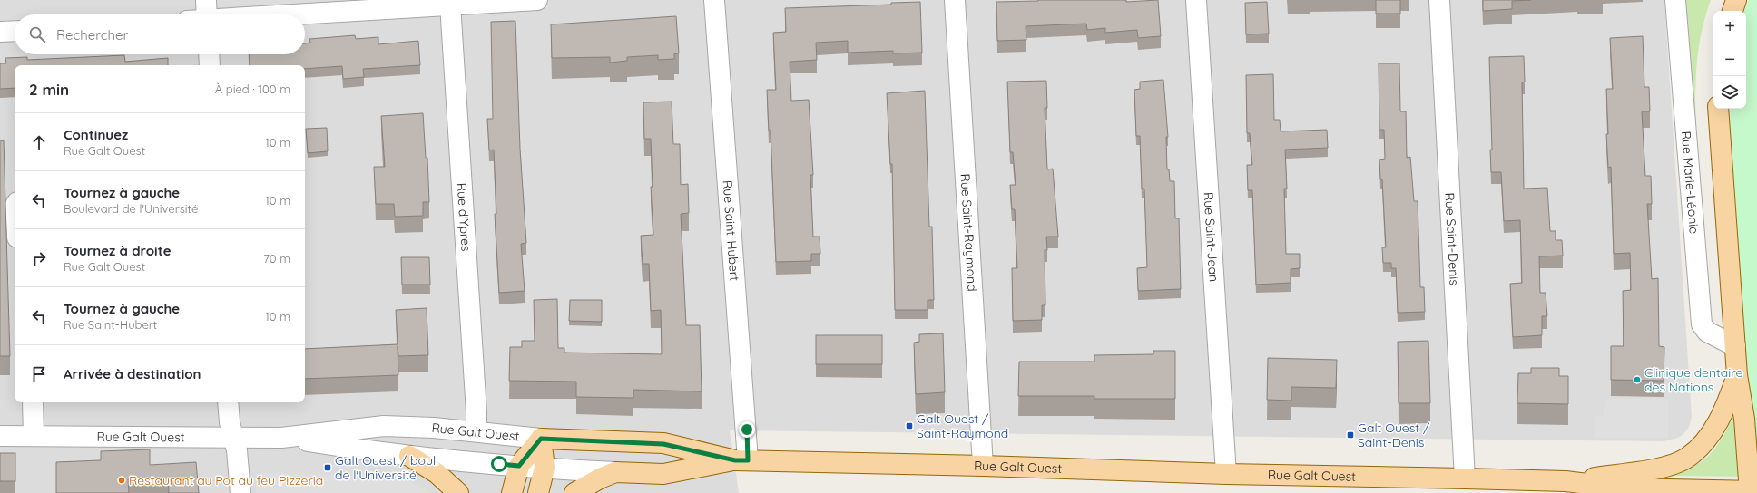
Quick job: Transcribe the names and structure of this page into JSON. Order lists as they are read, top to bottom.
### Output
{
  "streets": {
    "main road": ["Rue Galt Ouest"],
    "street": [
      "Rue Marie-Léonie",
      "Rue d'Ypres",
      "Rue Saint-Hubert",
      "Rue Saint-Raymond",
      "Rue Saint-Jean",
      "Rue Saint-Denis"
    ]
  },
  "crossings": [
    ["Rue d'Ypres", "Rue Galt Ouest"],
    ["Rue Saint-Hubert", "Rue Galt Ouest"],
    ["Rue Saint-Raymond", "Rue Galt Ouest"],
    ["Rue Saint-Jean", "Rue Galt Ouest"],
    ["Rue Saint-Denis", "Rue Galt Ouest"]
  ],
  "places": {
    "other": ["Clinique dentaire des Nations", "Restaurant au Pot au feu Pizzeria"],
    "transit": ["Galt Ouest / Saint-Raymond", "Galt Ouest / Saint-Denis", "Galt Ouest / boul. de l'Université"]
  },
  "page": {
    "map_buttons": ["+", "−"],
    "search": "Rechercher",
    "heading": ["2 min", "À pied · 100 m"],
    "list": [
      ["Continuez", "Rue Galt Ouest", "10 m"],
      ["Tournez à gauche", "Boulevard de l'Université", "10 m"],
      ["Tournez à droite", "Rue Galt Ouest", "70 m"],
      ["Tournez à gauche", "Rue Saint-Hubert", "10 m"],
      "Arrivée à destination"
    ]
  }
}
